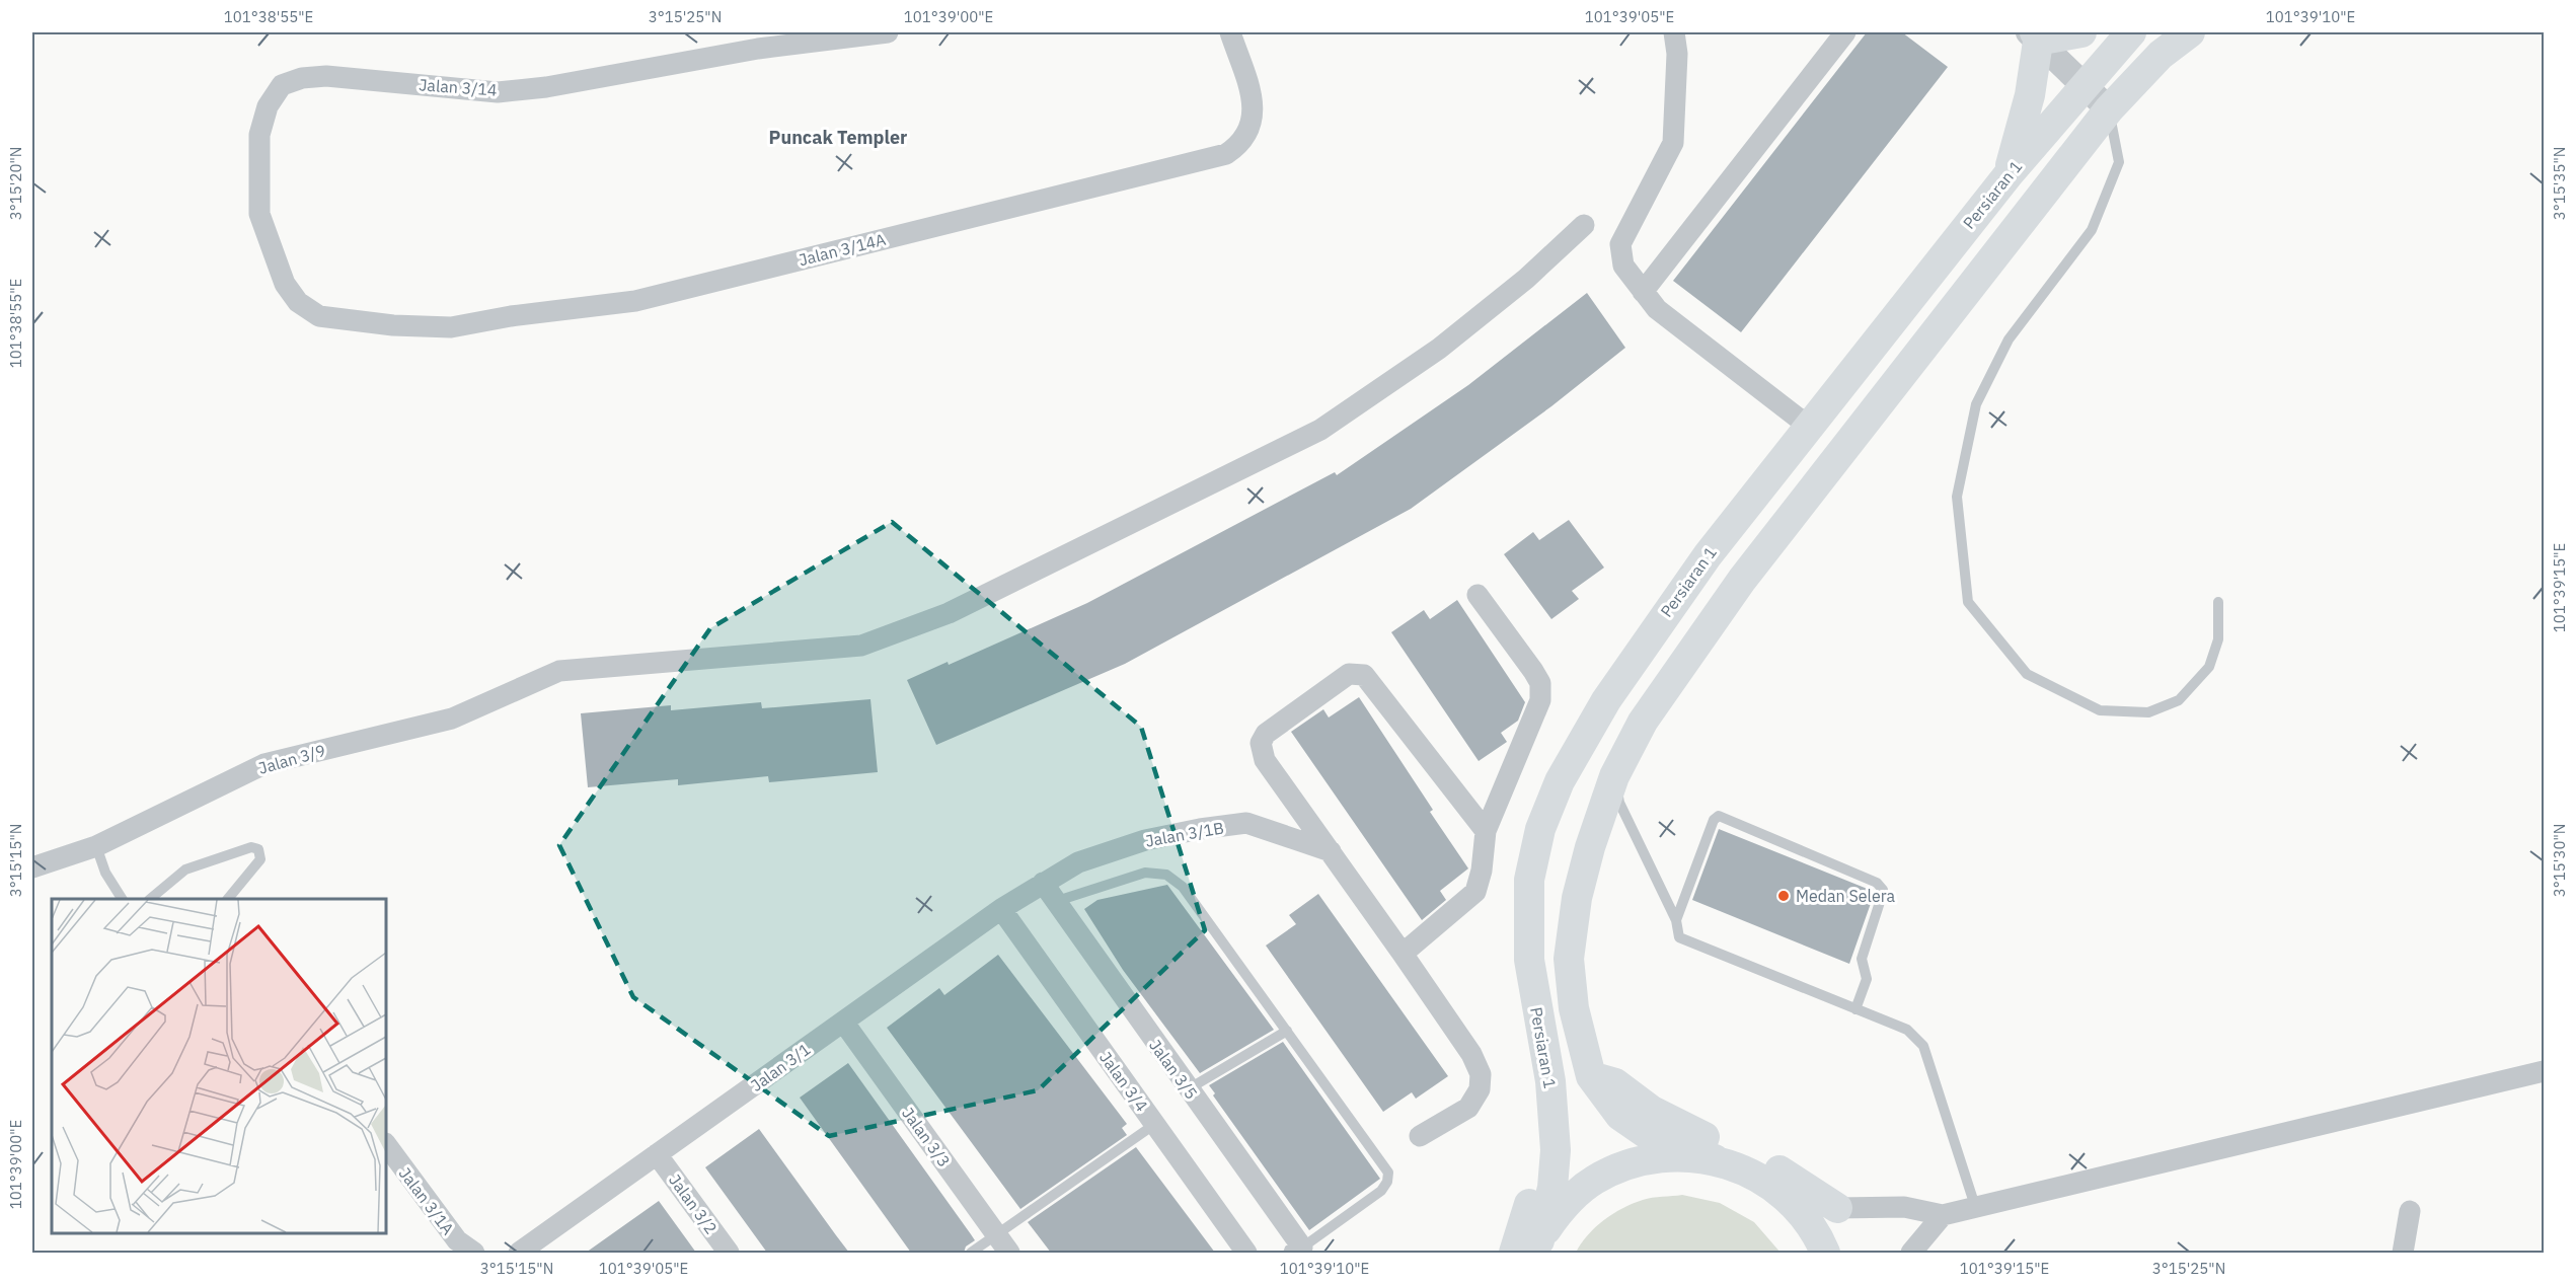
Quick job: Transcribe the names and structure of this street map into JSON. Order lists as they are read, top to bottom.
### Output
{
  "streets": {
    "main road": ["Persiaran 1"],
    "street": [
      "Jalan 3/14",
      "Jalan 3/14A",
      "Jalan 3/9",
      "Jalan 3/1B",
      "Jalan 3/1",
      "Jalan 3/5",
      "Jalan 3/4",
      "Jalan 3/3",
      "Jalan 3/1A",
      "Jalan 3/2"
    ]
  },
  "crossings": [
    ["Jalan 3/14", "Jalan 3/14A"],
    ["Jalan 3/1B", "Jalan 3/1"],
    ["Jalan 3/1B", "Jalan 3/5"],
    ["Jalan 3/1", "Jalan 3/5"],
    ["Jalan 3/1", "Jalan 3/4"],
    ["Jalan 3/1", "Jalan 3/3"],
    ["Jalan 3/1", "Jalan 3/2"]
  ],
  "districts": ["Puncak Templer"],
  "places": ["Medan Selera"],
  "coordinates": [
    "101°38'55\"E",
    "3°15'25\"N",
    "101°39'00\"E",
    "101°39'05\"E",
    "101°39'10\"E",
    "3°15'20\"N",
    "3°15'35\"N",
    "101°39'15\"E",
    "3°15'15\"N",
    "3°15'30\"N"
  ]
}
